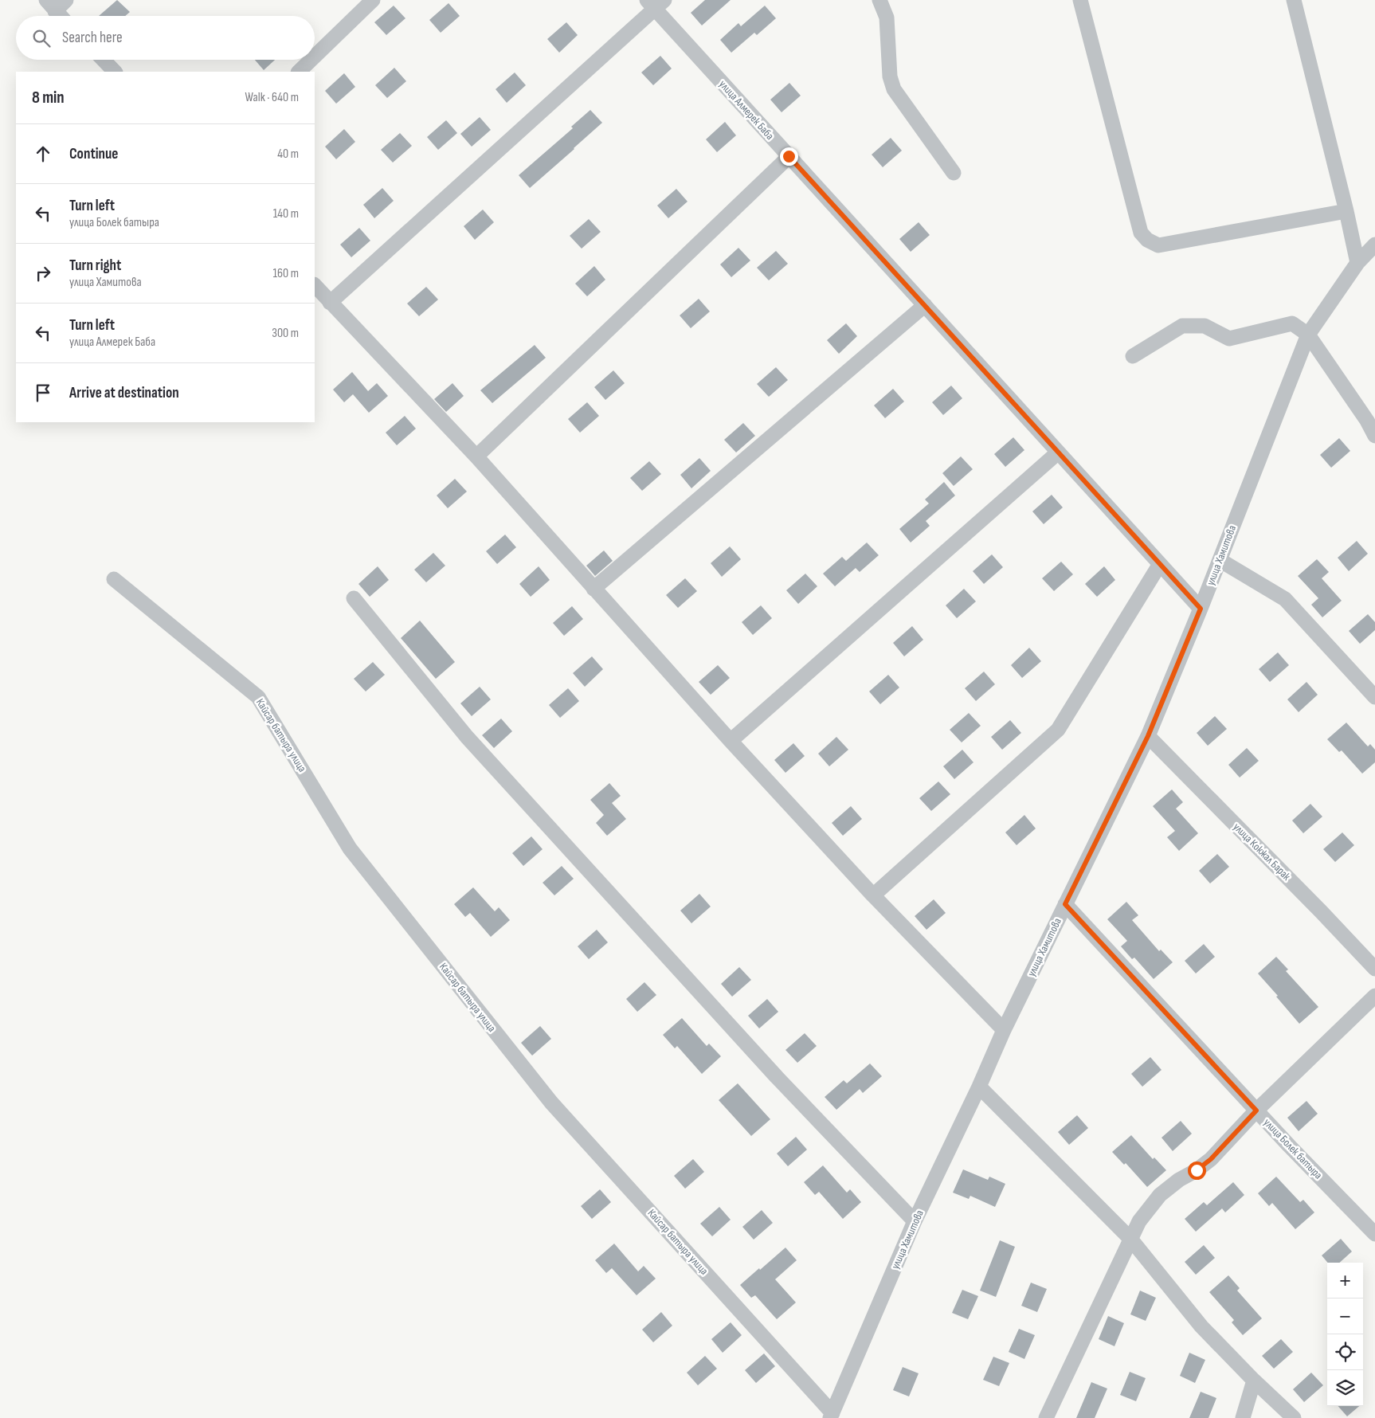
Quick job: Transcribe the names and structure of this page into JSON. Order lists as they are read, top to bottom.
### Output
{
  "streets": {
    "street": [
      "улица Алмерек Баба",
      "улица Хамитова",
      "Кайсар батыра улица",
      "улица Кокжал Барак",
      "улица Болек батыра"
    ]
  },
  "crossings": [
    ["улица Алмерек Баба", "улица Хамитова"],
    ["улица Хамитова", "Кайсар батыра улица"],
    ["улица Хамитова", "улица Кокжал Барак"],
    ["улица Хамитова", "улица Болек батыра"]
  ],
  "page": {
    "search": "Search here",
    "heading": ["8 min", "Walk · 640 m"],
    "list": [
      ["Continue", "40 m"],
      ["Turn left", "улица Болек батыра", "140 m"],
      ["Turn right", "улица Хамитова", "160 m"],
      ["Turn left", "улица Алмерек Баба", "300 m"],
      "Arrive at destination"
    ],
    "map_buttons": ["+", "−"]
  }
}
